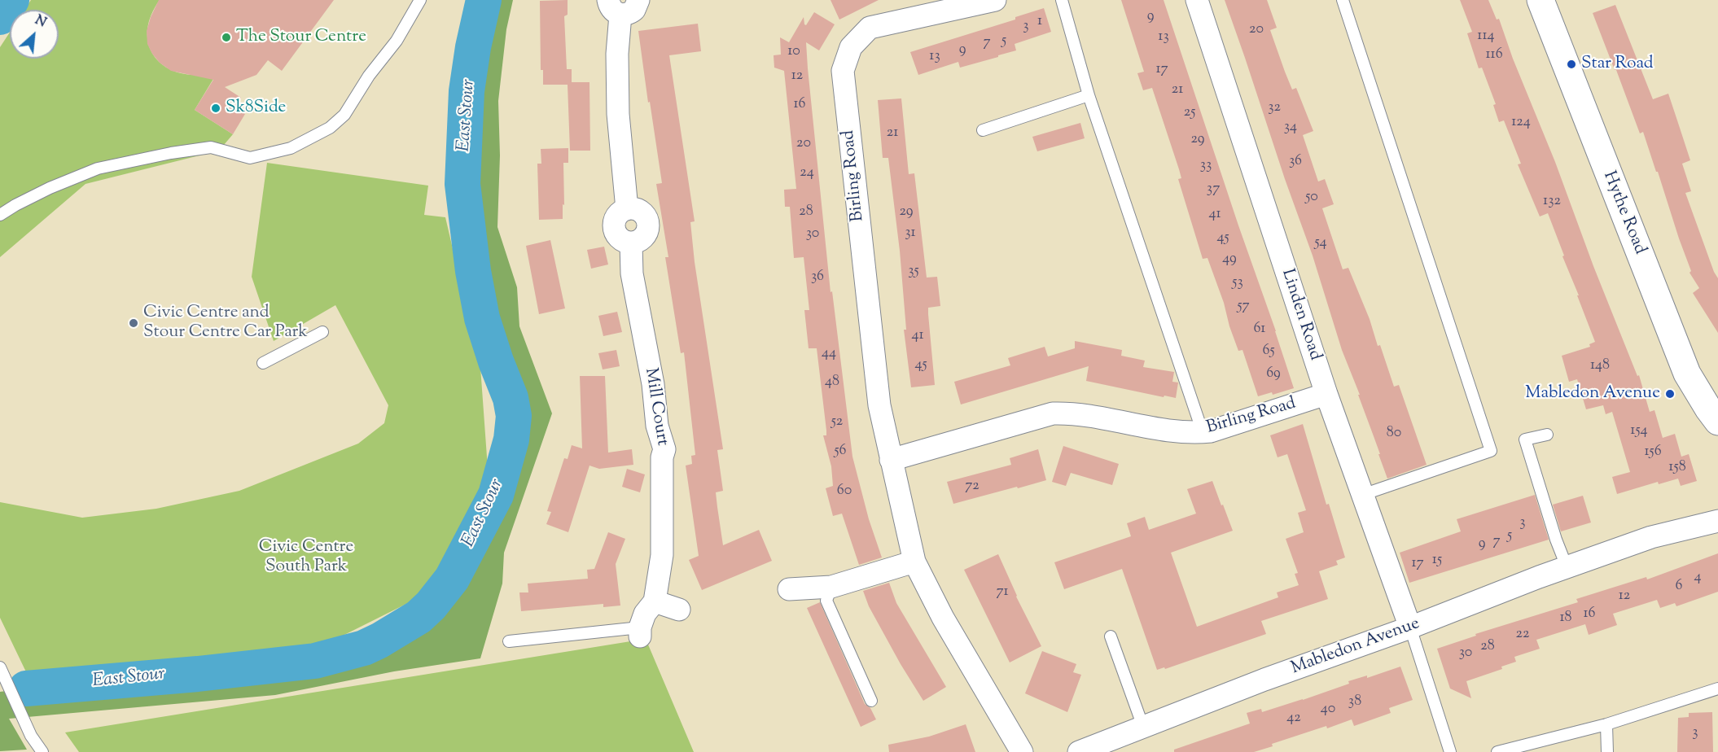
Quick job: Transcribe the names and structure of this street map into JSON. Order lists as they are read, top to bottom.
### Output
{
  "streets": {
    "main road": ["Hythe Road"],
    "street": [
      "Birling Road",
      "Linden Road",
      "Mill Court",
      "Mabledon Avenue"
    ]
  },
  "crossings": [
    ["Birling Road", "Linden Road"],
    ["Linden Road", "Mabledon Avenue"]
  ],
  "water": ["East Stour"],
  "parks": ["Civic Centre South Park"],
  "places": [
    "The Stour Centre",
    "Star Road",
    "Sk8Side",
    "Civic Centre and Stour Centre Car Park",
    "Mabledon Avenue"
  ],
  "house_numbers": [
    "9",
    "1",
    "3",
    "20",
    "114",
    "13",
    "5",
    "7",
    "9",
    "10",
    "116",
    "13",
    "17",
    "12",
    "21",
    "16",
    "32",
    "25",
    "124",
    "34",
    "21",
    "29",
    "20",
    "36",
    "33",
    "24",
    "37",
    "50",
    "132",
    "28",
    "29",
    "41",
    "31",
    "30",
    "45",
    "54",
    "49",
    "35",
    "36",
    "53",
    "57",
    "61",
    "41",
    "65",
    "44",
    "45",
    "148",
    "69",
    "48",
    "52",
    "154",
    "80",
    "56",
    "156",
    "158",
    "72",
    "60",
    "3",
    "5",
    "7",
    "9",
    "15",
    "17",
    "4",
    "6",
    "71",
    "12",
    "16",
    "18",
    "22",
    "28",
    "30",
    "38",
    "40",
    "42",
    "3"
  ],
  "north": "top right"
}
